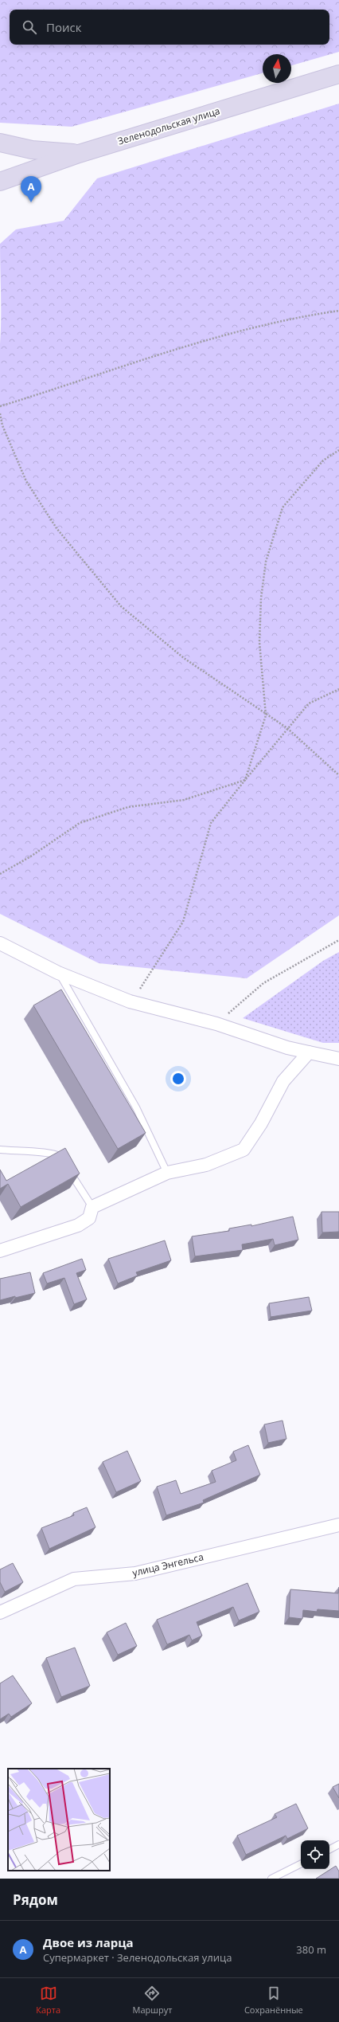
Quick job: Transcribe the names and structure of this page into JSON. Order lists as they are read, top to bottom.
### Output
{
  "streets": {
    "street": ["Зеленодольская улица", "улица Энгельса"]
  },
  "north": "top",
  "page": {
    "search": "Поиск",
    "pins": "A",
    "heading": "Рядом",
    "list": [
      {
        "mark": "A",
        "name": "Двое из ларца",
        "note": "Супермаркет · Зеленодольская улица",
        "value": "380 m"
      }
    ],
    "nav": ["Карта", "Маршрут", "Сохранённые"]
  }
}
